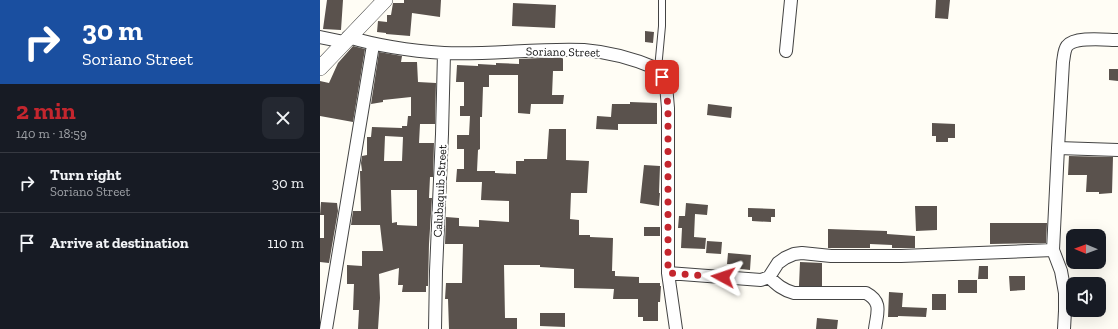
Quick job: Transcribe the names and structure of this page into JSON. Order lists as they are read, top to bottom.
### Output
{
  "streets": {
    "street": ["Soriano Street", "Calubaquib Street"]
  },
  "crossings": [
    ["Soriano Street", "Calubaquib Street"]
  ],
  "north": "left",
  "page": {
    "turn": ["30 m", "Soriano Street"],
    "heading": ["2 min", "140 m · 18:59"],
    "list": [
      {
        "name": "Turn right",
        "note": "Soriano Street",
        "value": "30 m"
      },
      {
        "name": "Arrive at destination",
        "value": "110 m"
      }
    ]
  }
}
